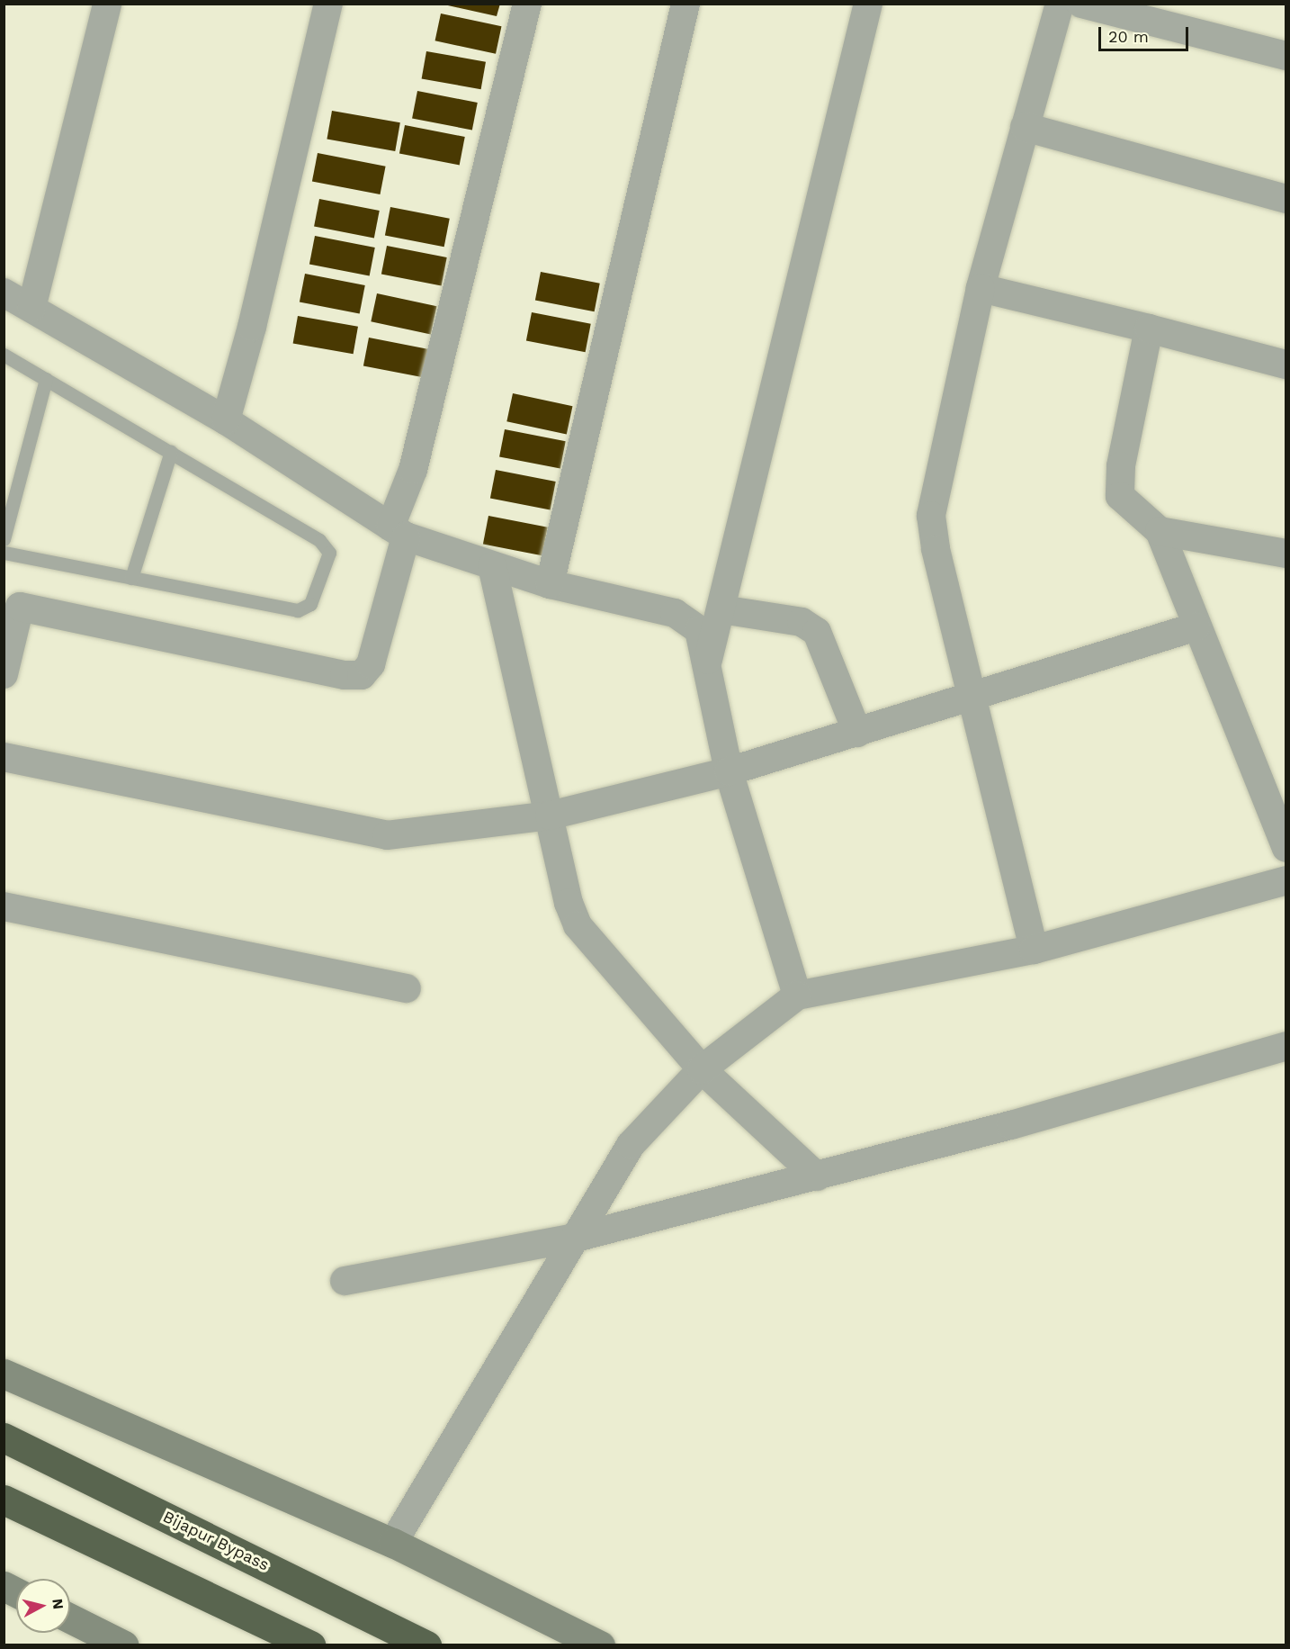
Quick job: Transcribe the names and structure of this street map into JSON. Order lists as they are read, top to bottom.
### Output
{
  "streets": {
    "highway": ["Bijapur Bypass"]
  },
  "scale_bar": "20 m",
  "north": "right"
}
